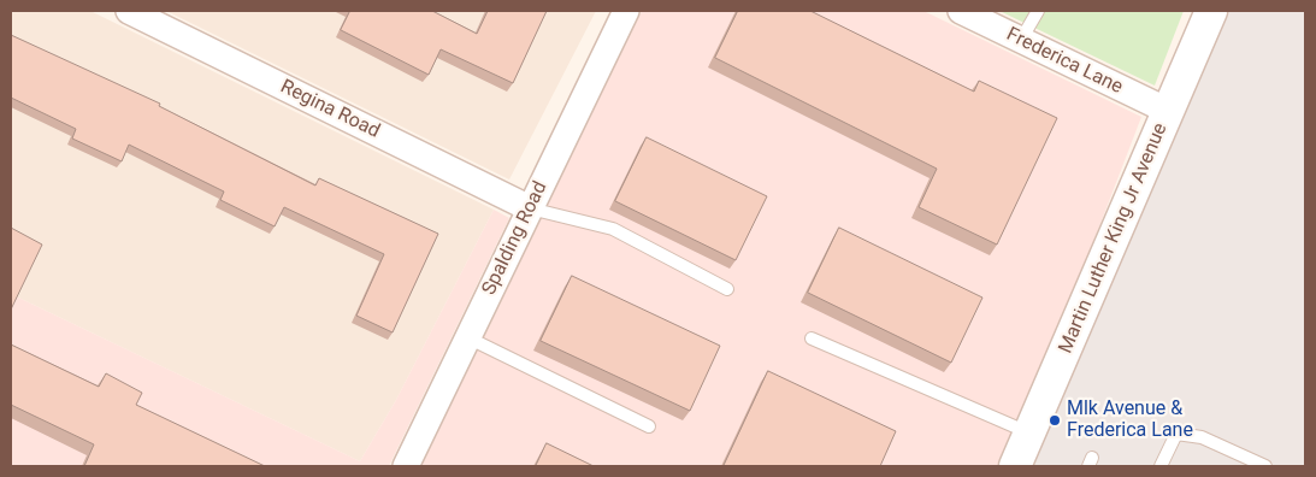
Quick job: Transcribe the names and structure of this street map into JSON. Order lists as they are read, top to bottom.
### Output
{
  "streets": {
    "street": [
      "Frederica Lane",
      "Regina Road",
      "Spalding Road",
      "Martin Luther King Jr Avenue"
    ]
  },
  "crossings": [
    ["Frederica Lane", "Martin Luther King Jr Avenue"],
    ["Regina Road", "Spalding Road"]
  ],
  "places": ["Mlk Avenue & Frederica Lane"]
}
